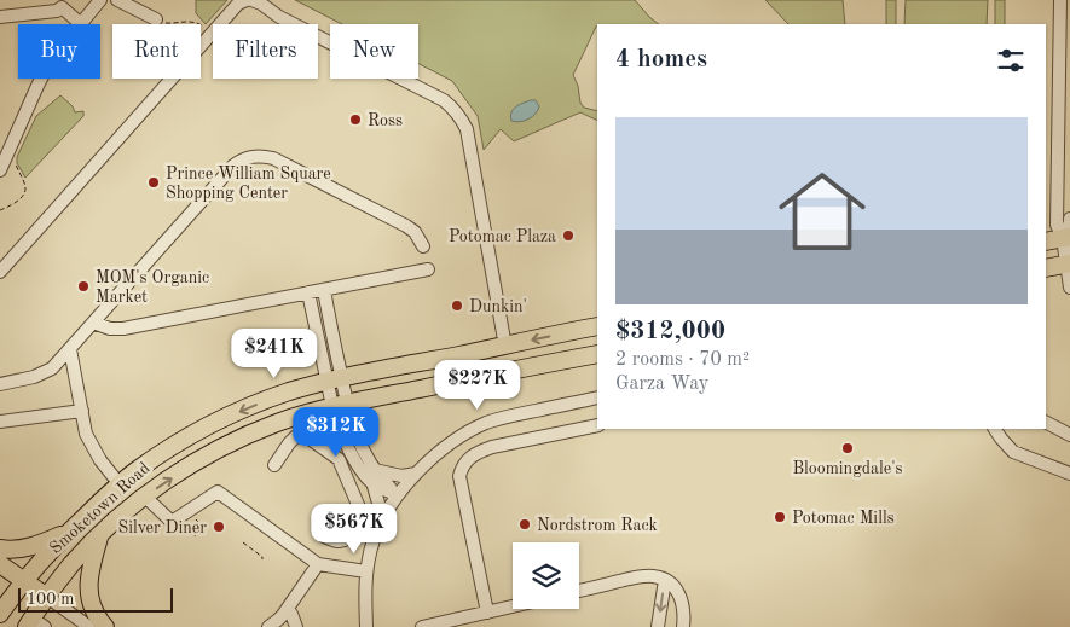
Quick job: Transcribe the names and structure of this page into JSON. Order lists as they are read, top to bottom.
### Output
{
  "streets": {
    "main road": ["Smoketown Road"]
  },
  "places": [
    "Ross",
    "Prince William Square Shopping Center",
    "Potomac Plaza",
    "MOM's Organic Market",
    "Dunkin'",
    "Bloomingdale's",
    "Potomac Mills",
    "Nordstrom Rack",
    "Silver Diner"
  ],
  "scale_bar": "100 m",
  "page": {
    "chip": [
      "Buy",
      "Rent",
      "Filters",
      "New"
    ],
    "heading": "4 homes",
    "list": [
      {
        "name": "$312,000",
        "note": "2 rooms · 70 m² · Garza Way"
      }
    ],
    "price": [
      "$241K",
      "$227K",
      "$312K",
      "$567K"
    ],
    "scale": "100 m"
  }
}
